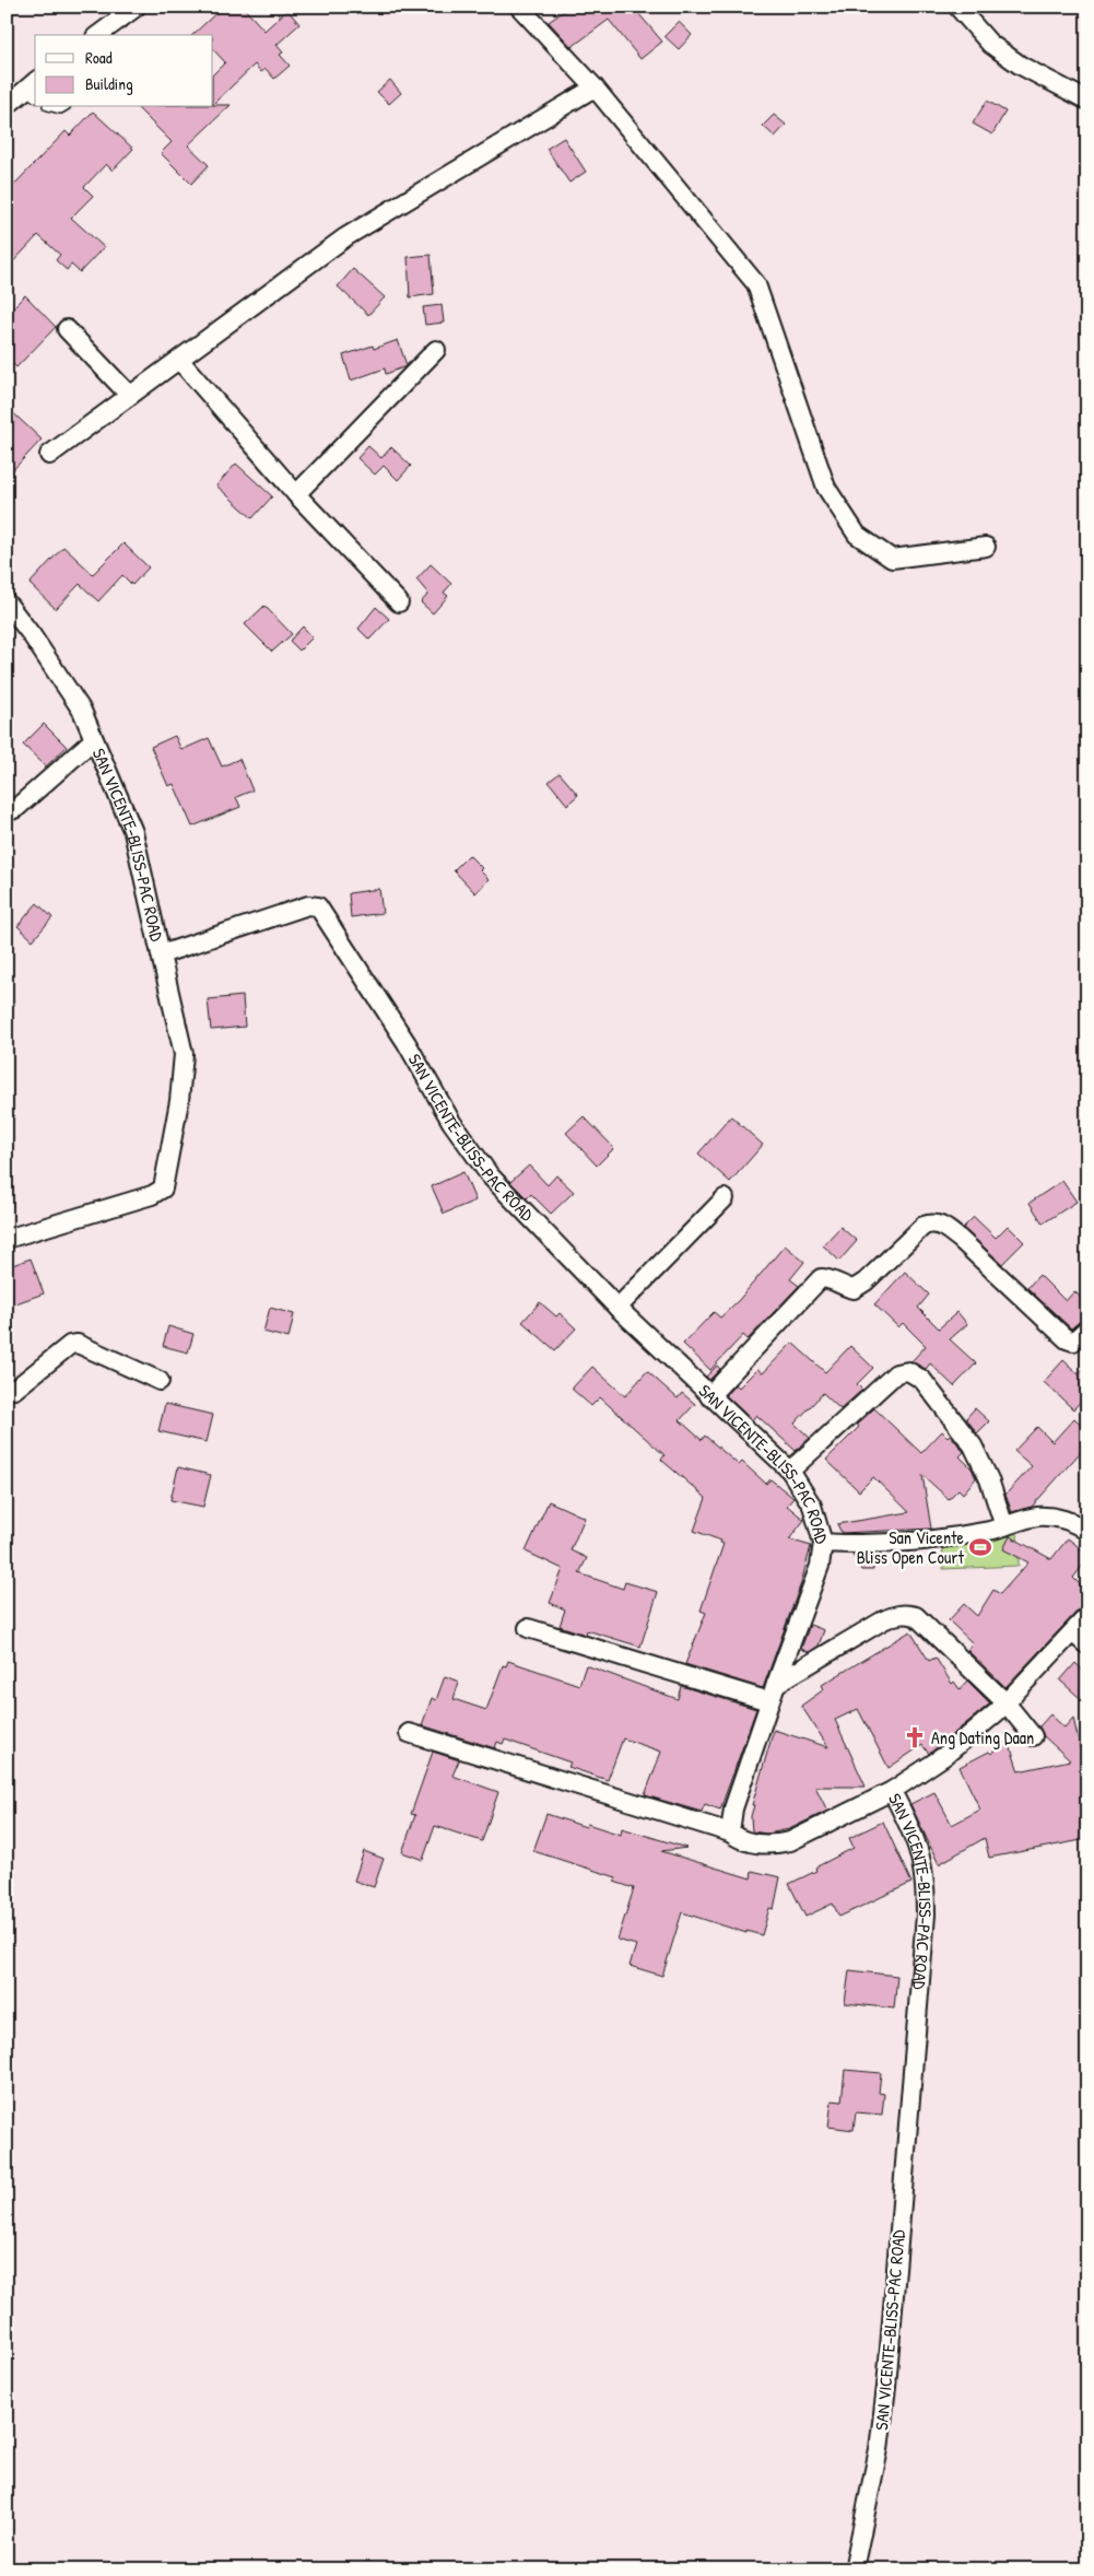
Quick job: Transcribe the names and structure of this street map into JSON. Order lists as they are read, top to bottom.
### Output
{
  "streets": {
    "street": ["SAN VICENTE-BLISS-PAC ROAD"]
  },
  "places": {
    "sports": ["San Vicente Bliss Open Court"],
    "church": ["Ang Dating Daan"]
  },
  "legend": ["Road", "Building"]
}
